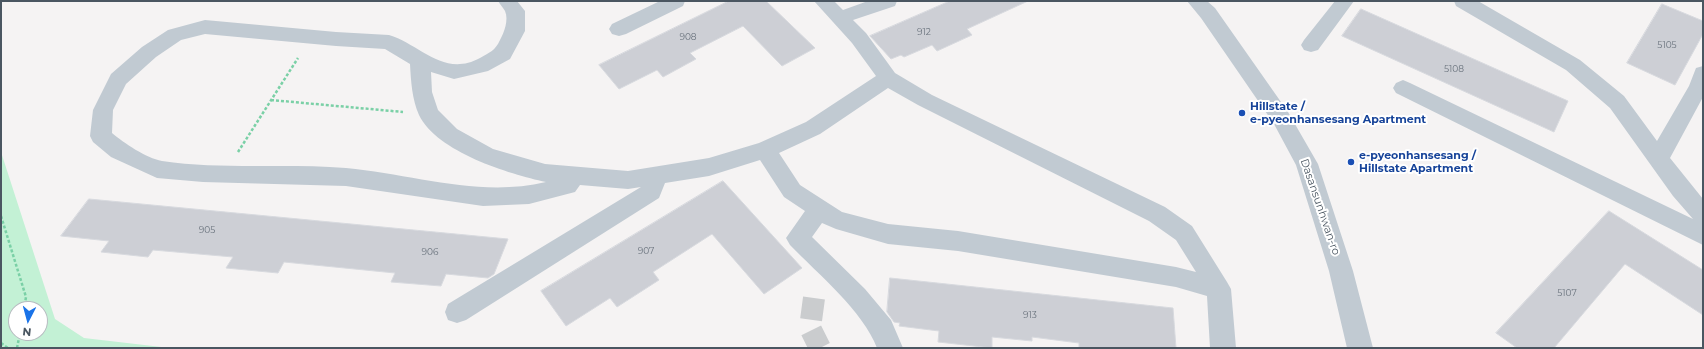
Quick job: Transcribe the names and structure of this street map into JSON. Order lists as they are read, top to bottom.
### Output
{
  "streets": {
    "street": ["Dasansunhwan-ro"]
  },
  "places": ["Hillstate / e-pyeonhansesang Apartment", "e-pyeonhansesang / Hillstate Apartment"],
  "house_numbers": [
    "912",
    "908",
    "5105",
    "5108",
    "905",
    "907",
    "906",
    "5107",
    "913"
  ],
  "north": "bottom"
}
